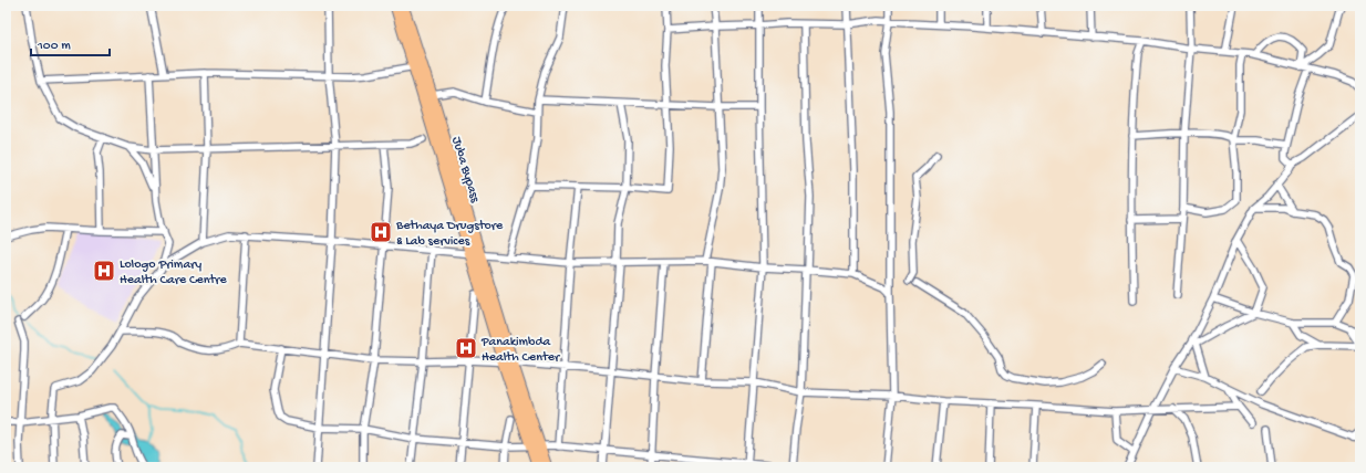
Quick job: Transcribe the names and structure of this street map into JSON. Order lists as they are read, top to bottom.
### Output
{
  "streets": {
    "main road": ["Juba Bypass"]
  },
  "places": {
    "hospital": ["Bethaya Drugstore & Lab services", "Lologo Primary Health Care Centre", "Panakimbda Health Center"]
  },
  "scale_bar": "100 m"
}
